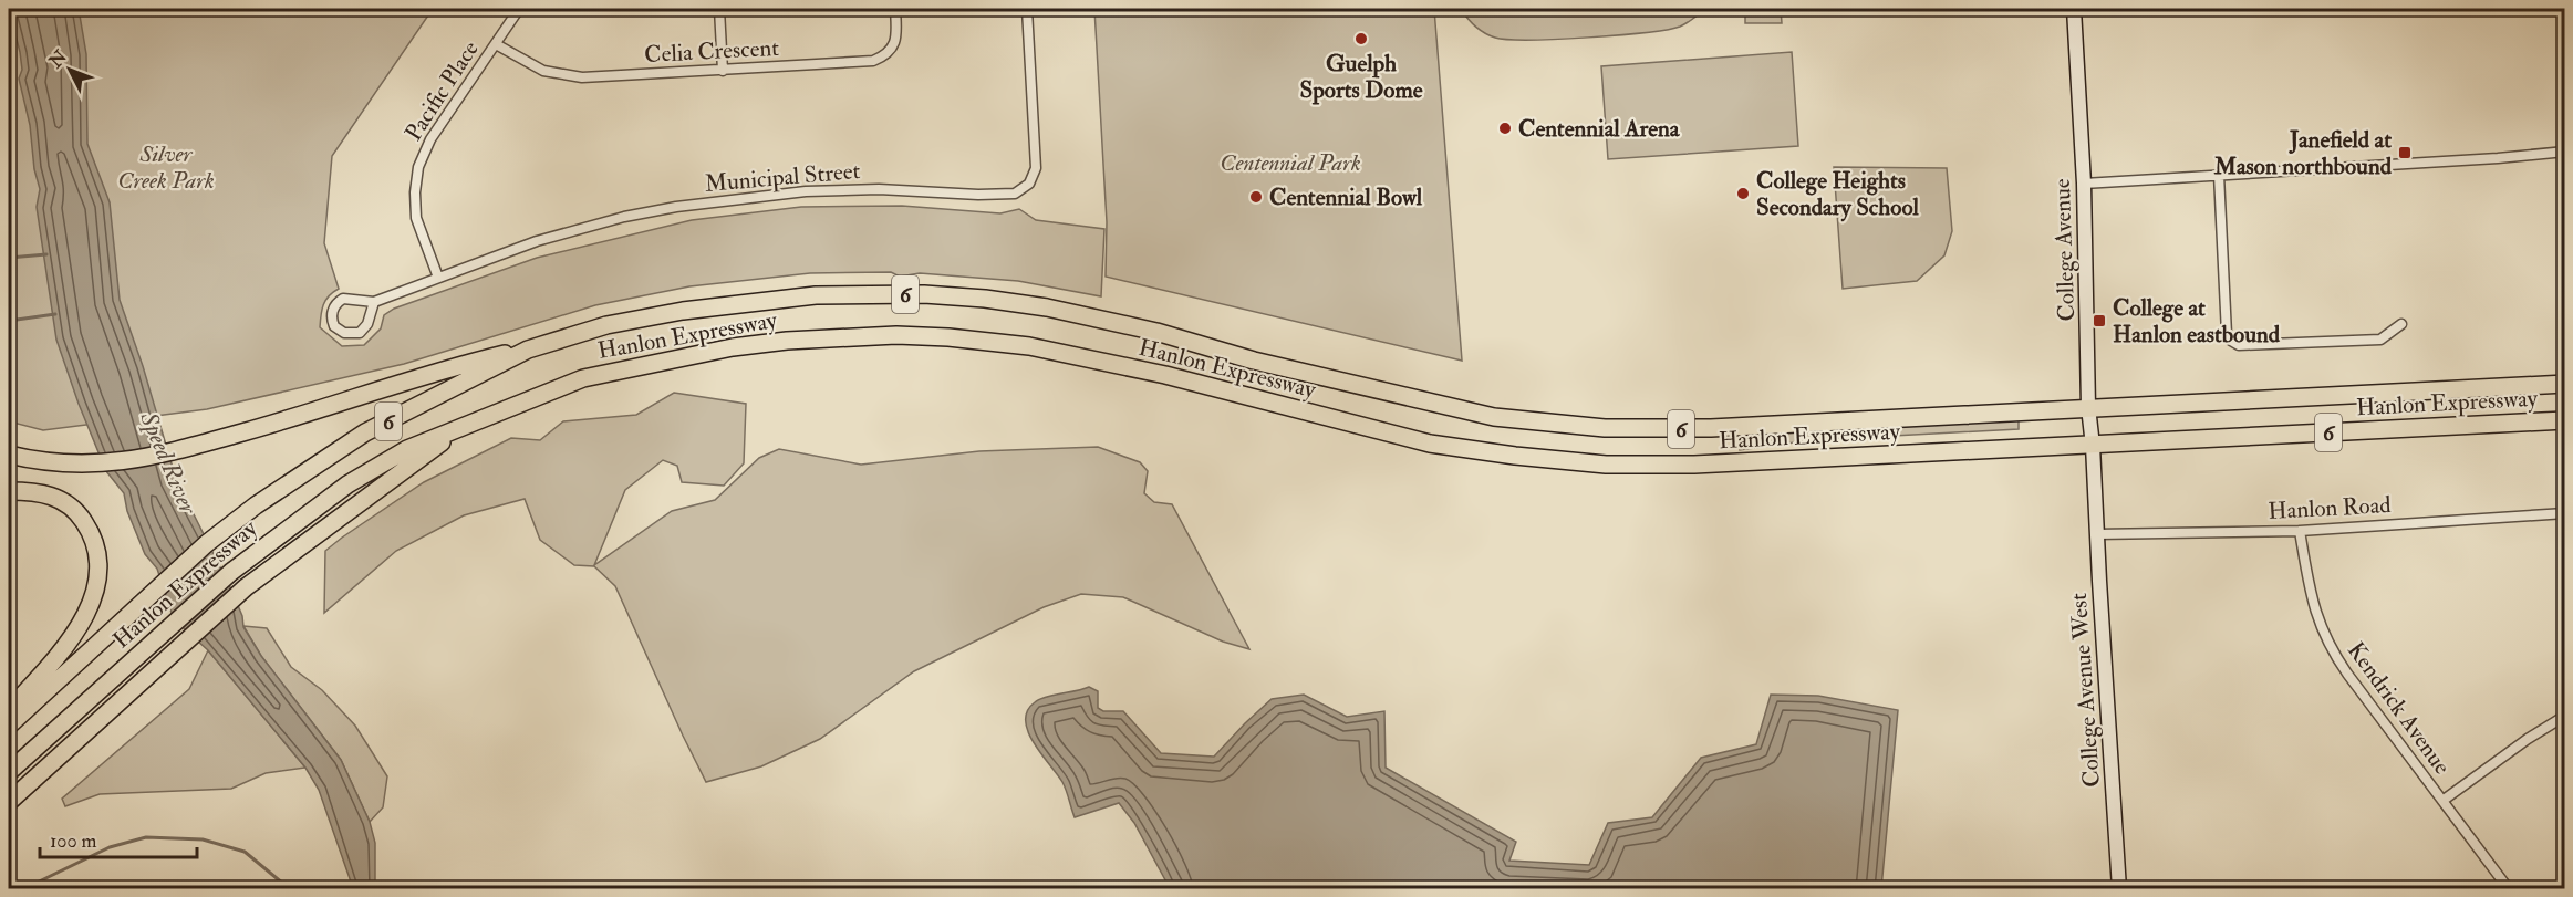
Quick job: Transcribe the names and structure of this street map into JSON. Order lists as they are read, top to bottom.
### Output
{
  "streets": {
    "highway": ["6", "Hanlon Expressway"],
    "main road": ["College Avenue", "College Avenue West"],
    "street": [
      "Celia Crescent",
      "Pacific Place",
      "Municipal Street",
      "Hanlon Road",
      "Kendrick Avenue"
    ]
  },
  "crossings": [
    ["Celia Crescent", "Pacific Place"],
    ["Pacific Place", "Municipal Street"],
    ["College Avenue", "Hanlon Expressway"],
    ["College Avenue", "College Avenue West"],
    ["Hanlon Road", "College Avenue West"],
    ["Hanlon Road", "Kendrick Avenue"]
  ],
  "water": ["Speed River"],
  "parks": ["Silver Creek Park", "Centennial Park"],
  "places": {
    "other": [
      "Guelph Sports Dome",
      "Centennial Arena",
      "College Heights Secondary School",
      "Centennial Bowl"
    ],
    "transit": ["Janefield at Mason northbound", "College at Hanlon eastbound"]
  },
  "scale_bar": "100 m",
  "north": "top left"
}
